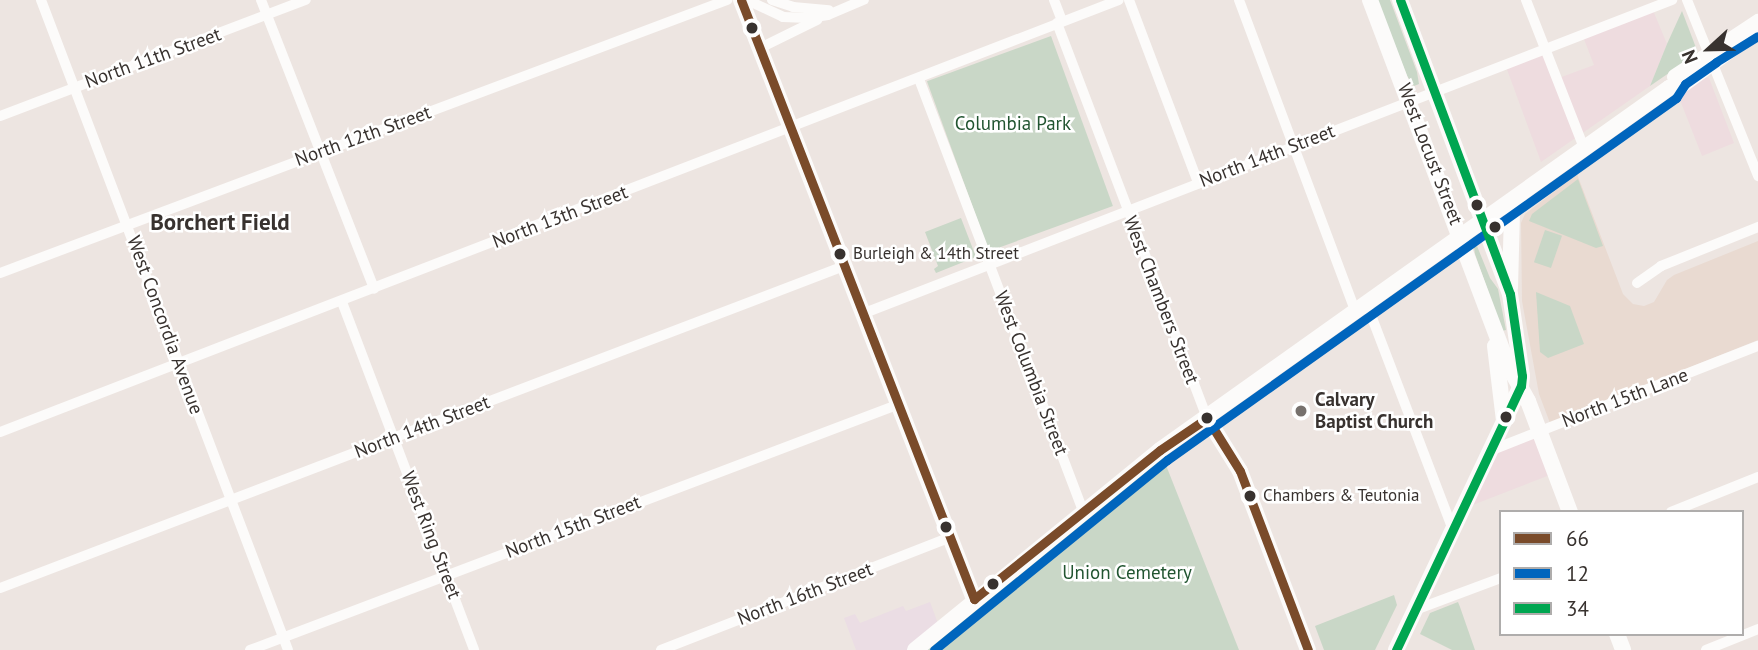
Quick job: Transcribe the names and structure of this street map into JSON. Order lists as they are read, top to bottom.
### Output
{
  "streets": {
    "main road": ["West Locust Street", "West Chambers Street"],
    "street": [
      "North 11th Street",
      "North 12th Street",
      "North 14th Street",
      "North 13th Street",
      "West Concordia Avenue",
      "West Columbia Street",
      "North 15th Lane",
      "North 15th Street",
      "West Ring Street",
      "North 16th Street"
    ]
  },
  "crossings": [
    ["North 11th Street", "West Concordia Avenue"],
    ["North 12th Street", "West Concordia Avenue"],
    ["West Locust Street", "North 14th Street"],
    ["West Locust Street", "North 15th Lane"],
    ["North 14th Street", "West Chambers Street"],
    ["North 14th Street", "West Concordia Avenue"],
    ["North 14th Street", "West Columbia Street"],
    ["North 14th Street", "West Ring Street"],
    ["North 13th Street", "West Chambers Street"],
    ["North 13th Street", "West Concordia Avenue"],
    ["North 13th Street", "West Columbia Street"],
    ["North 13th Street", "West Ring Street"],
    ["West Concordia Avenue", "North 15th Street"],
    ["North 15th Street", "West Ring Street"]
  ],
  "districts": ["Borchert Field"],
  "parks": ["Columbia Park", "Union Cemetery"],
  "places": ["Burleigh & 14th Street", "Calvary Baptist Church", "Chambers & Teutonia"],
  "lines": ["transit line 66", "transit line 34", "transit line 12"],
  "legend": ["66", "12", "34"],
  "north": "left"
}
